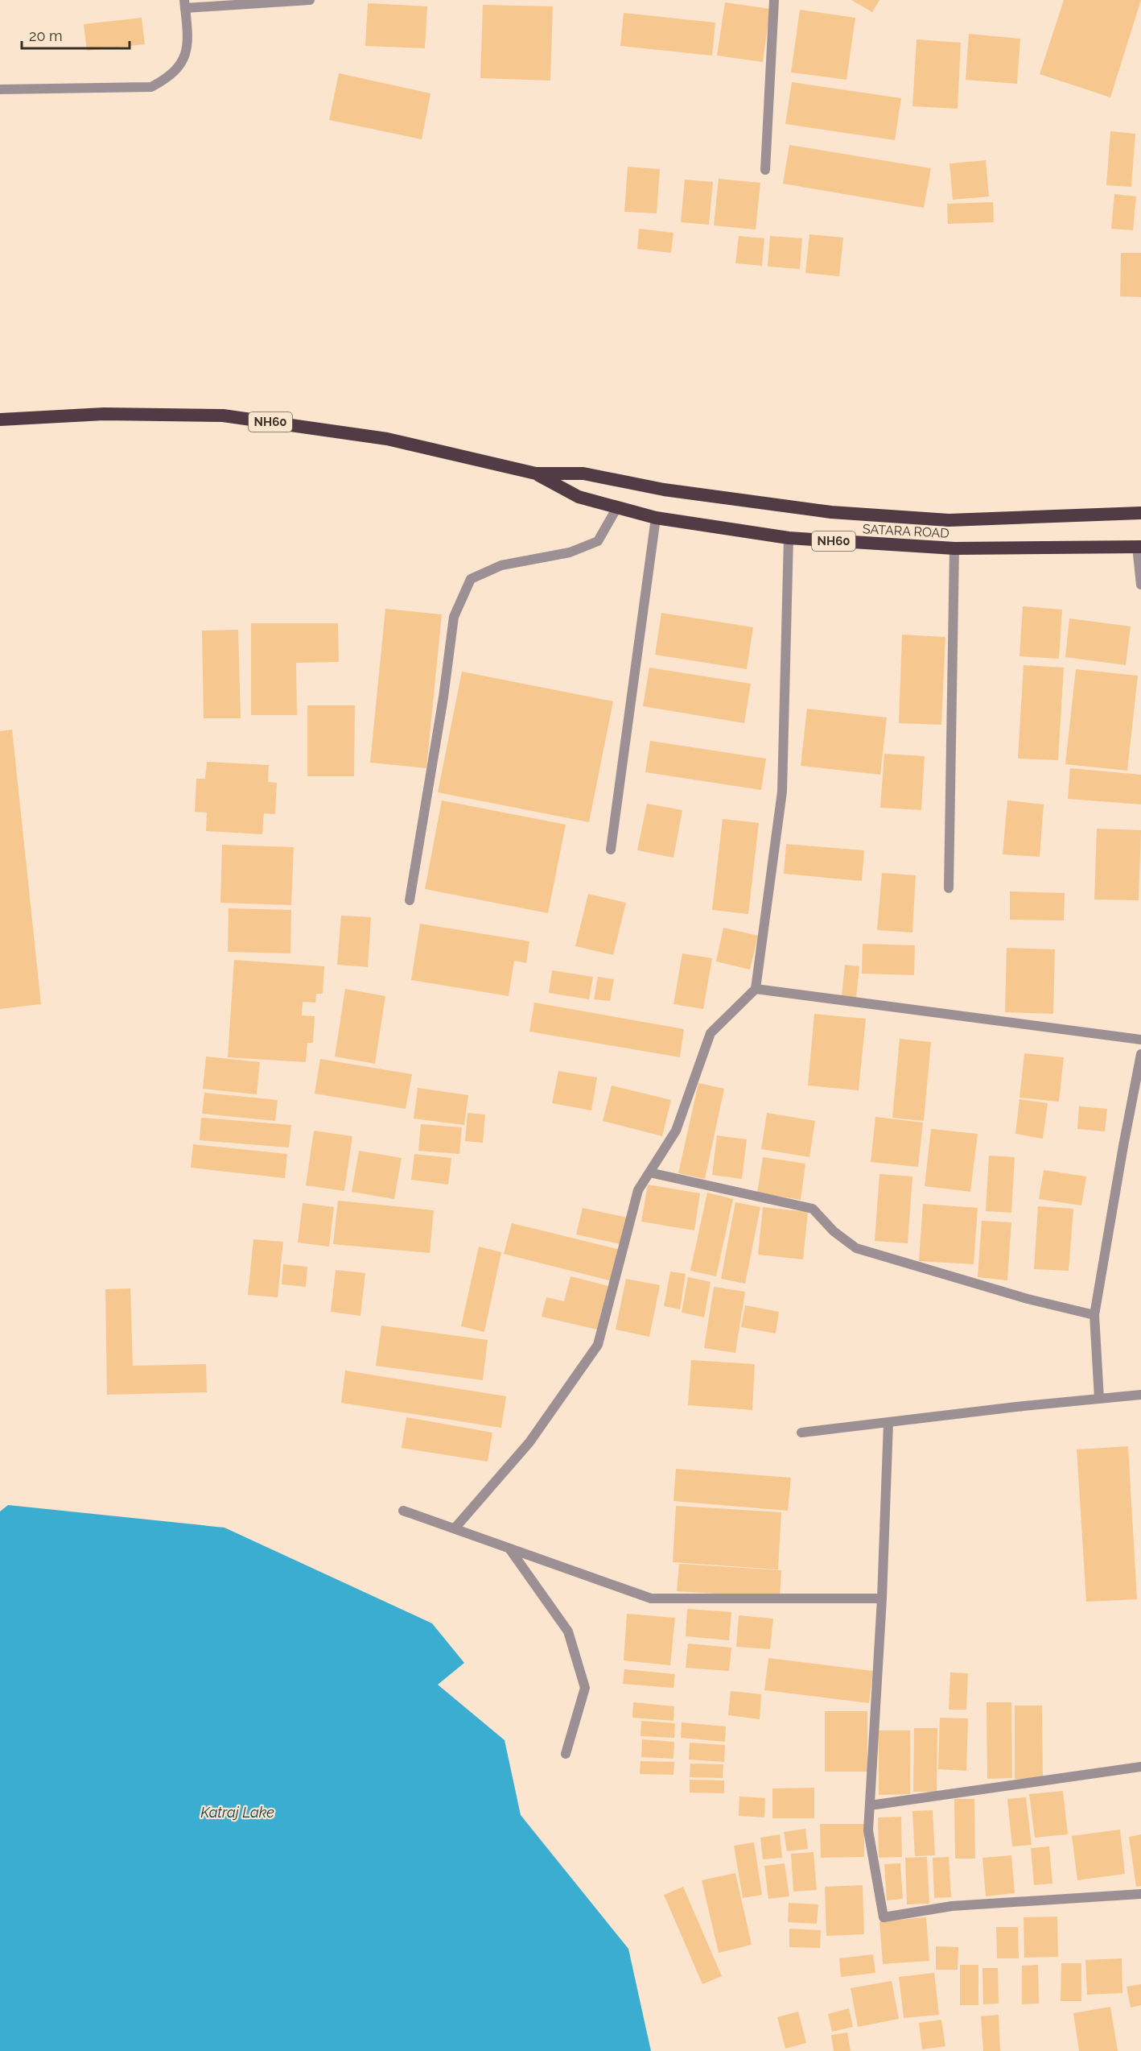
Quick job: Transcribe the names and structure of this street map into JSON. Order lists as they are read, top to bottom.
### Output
{
  "streets": {
    "highway": ["NH60", "SATARA ROAD"]
  },
  "crossings": [
    ["NH60", "SATARA ROAD"]
  ],
  "water": ["Katraj Lake"],
  "scale_bar": "20 m"
}
